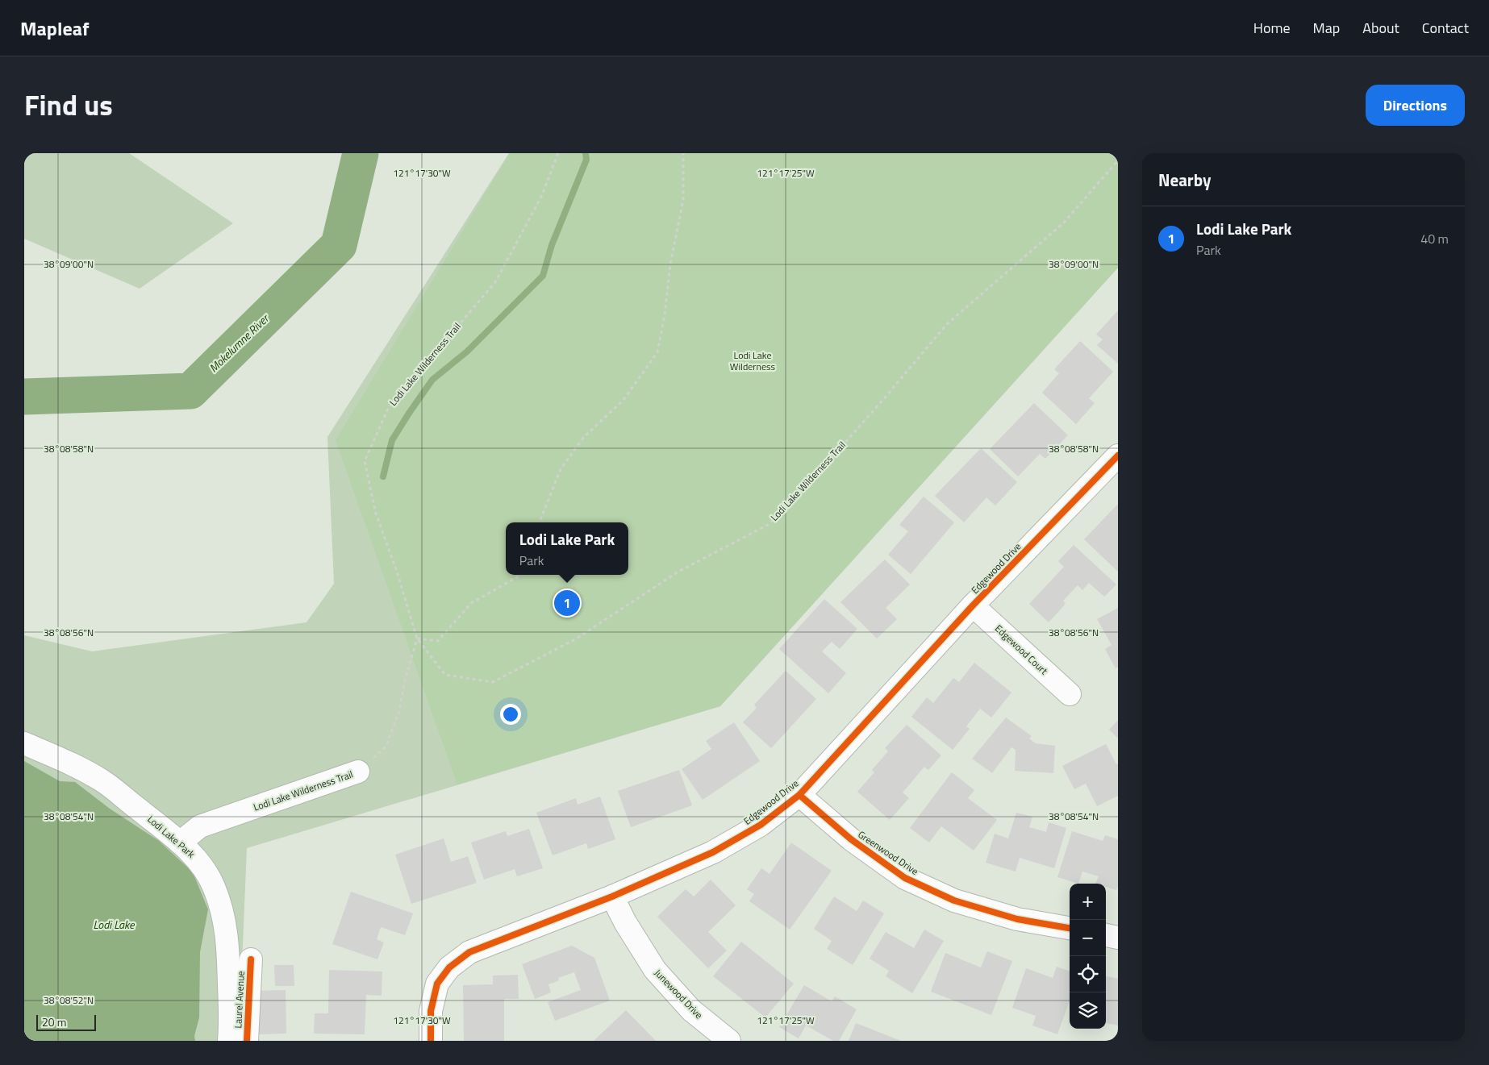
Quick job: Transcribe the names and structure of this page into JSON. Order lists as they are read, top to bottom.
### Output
{
  "streets": {
    "street": [
      "Lodi Lake Wilderness Trail",
      "Edgewood Drive",
      "Edgewood Court",
      "Lodi Lake Park",
      "Greenwood Drive",
      "Junewood Drive",
      "Laurel Avenue"
    ]
  },
  "crossings": [
    ["Lodi Lake Wilderness Trail", "Lodi Lake Park"],
    ["Edgewood Drive", "Edgewood Court"],
    ["Edgewood Drive", "Greenwood Drive"],
    ["Edgewood Drive", "Junewood Drive"]
  ],
  "water": ["Mokelumne River", "Lodi Lake"],
  "parks": ["Lodi Lake Wilderness"],
  "scale_bar": "20 m",
  "page": {
    "header": "Mapleaf",
    "nav": [
      "Home",
      "Map",
      "About",
      "Contact"
    ],
    "title": "Find us",
    "buttons": "Directions",
    "heading": "Nearby",
    "list": [
      {
        "mark": "1",
        "name": "Lodi Lake Park",
        "note": "Park",
        "value": "40 m"
      }
    ],
    "popup": ["Lodi Lake Park", "Park"],
    "pins": "1",
    "map_buttons": ["+", "−"],
    "scale": "20 m"
  },
  "coordinates": [
    "121°17'30\"W",
    "121°17'25\"W",
    "38°09'00\"N",
    "38°08'58\"N",
    "38°08'56\"N",
    "38°08'54\"N",
    "38°08'52\"N"
  ]
}
